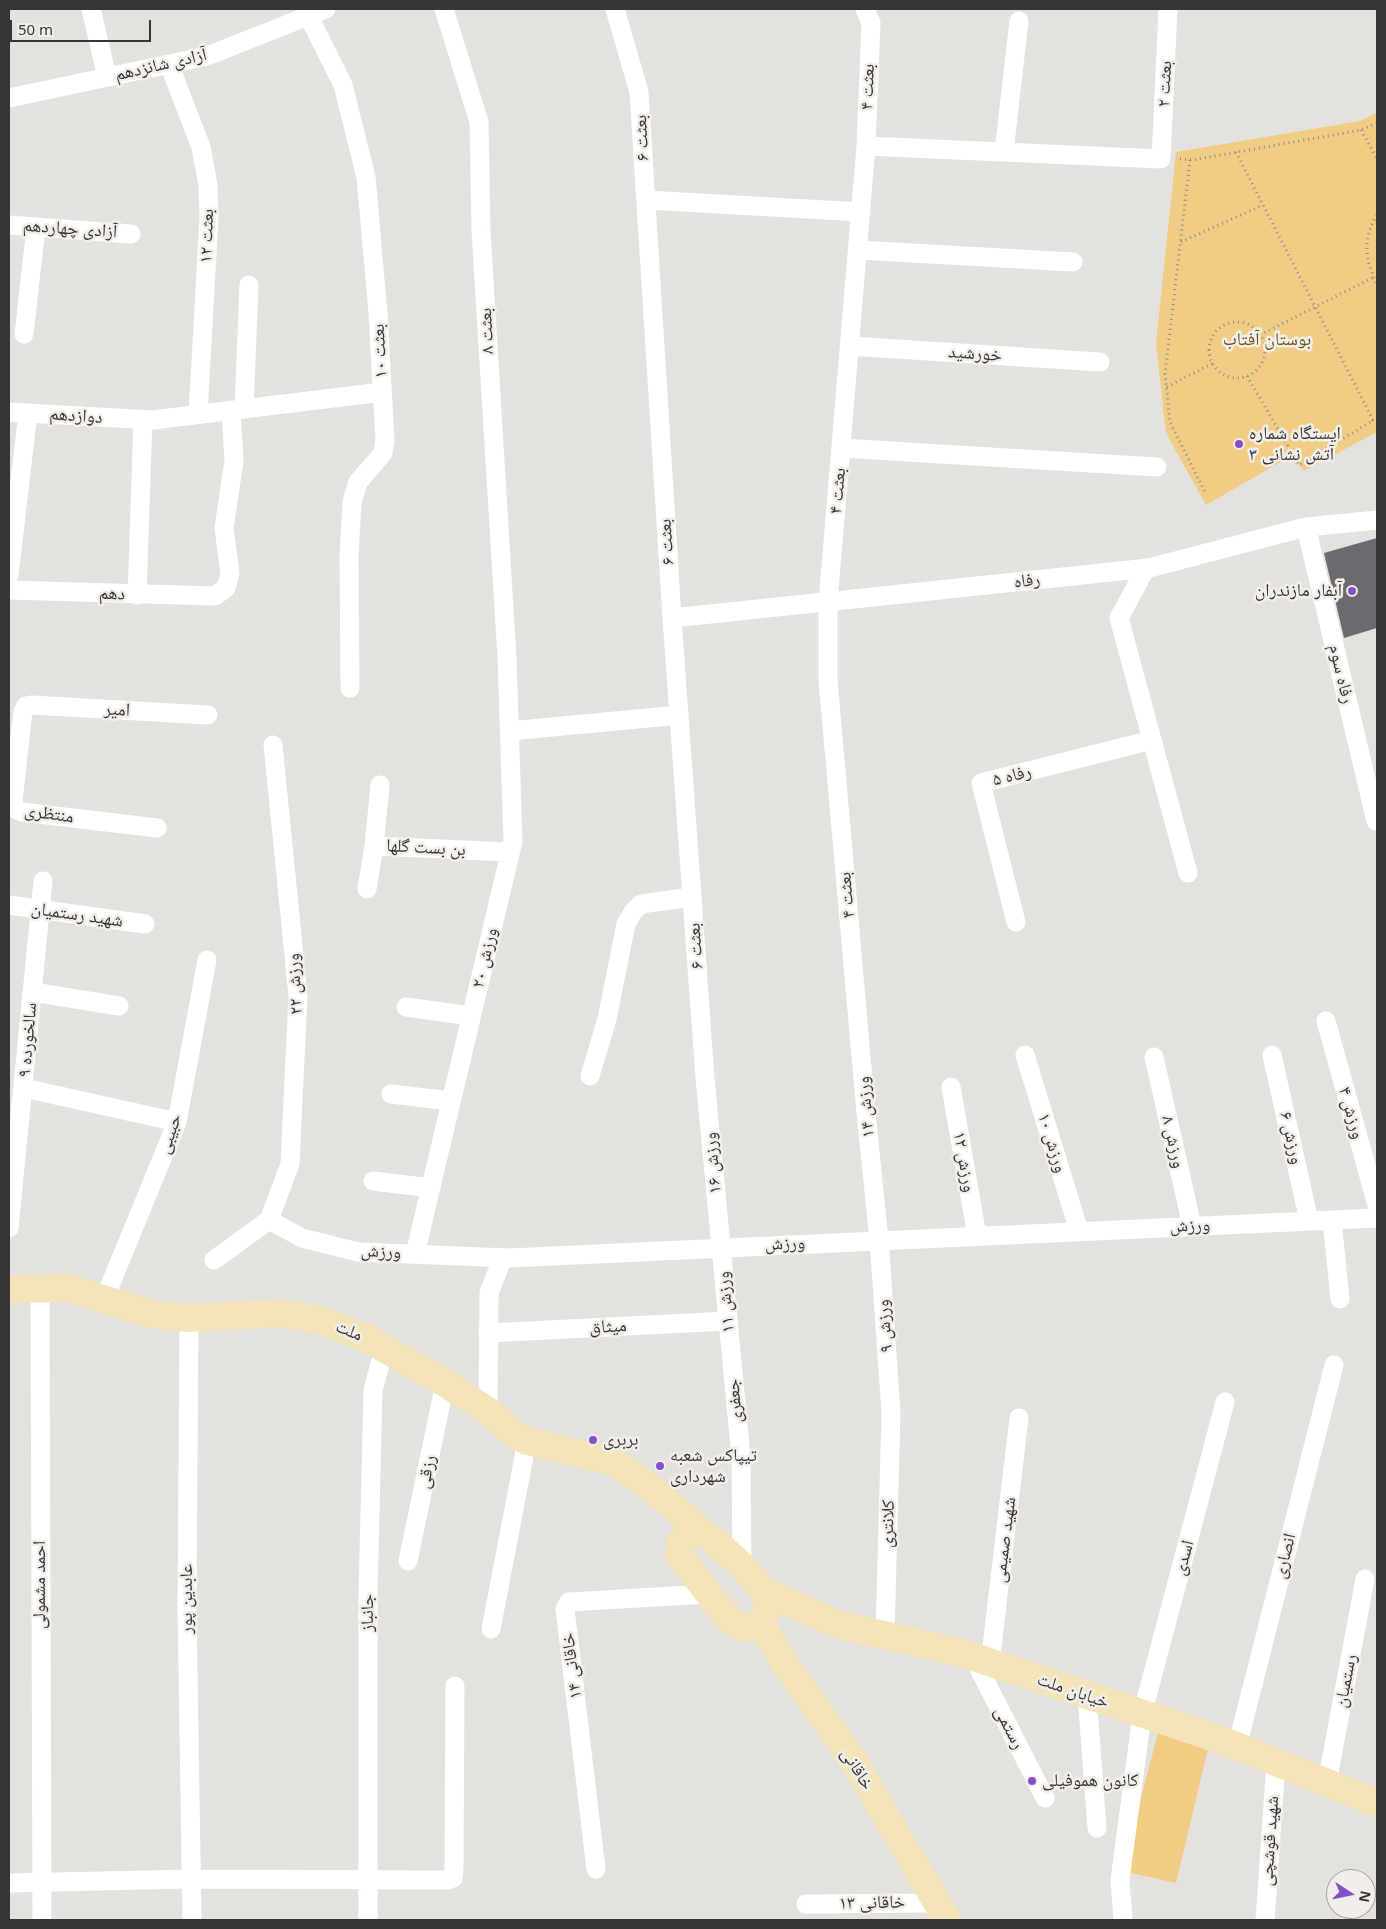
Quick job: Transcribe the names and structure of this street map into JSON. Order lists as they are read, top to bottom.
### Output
{
  "streets": {
    "main road": ["ملت", "خیابان ملت", "خاقانی"],
    "street": [
      "آزادی شانزدهم",
      "بعثت ۲",
      "بعثت ۴",
      "بعثت ۶",
      "آزادی چهاردهم",
      "بعثت ۱۲",
      "بعثت ٨",
      "بعثت ۱۰",
      "خورشید",
      "دوازدهم",
      "رفاه",
      "دهم",
      "رفاه سوم",
      "امیر",
      "رفاه ۵",
      "منتظری",
      "بن بست گلها",
      "شهید رستمیان",
      "ورزش ۲۰",
      "ورزش ۲۲",
      "سالخورده ۹",
      "ورزش ۱۴",
      "ورزش ۴",
      "حبیبی",
      "ورزش ۶",
      "ورزش ۸",
      "ورزش ۱۰",
      "ورزش ۱۲",
      "ورزش ۱۶",
      "ورزش",
      "ورزش ۱۱",
      "ورزش ۹",
      "میثاق",
      "جعفری",
      "رزقی",
      "کلانتری",
      "شهید صمیمی",
      "انصاری",
      "اسدی",
      "احمد مشمولی",
      "عابدین پور",
      "جانباز",
      "خاقانی ۱۴",
      "رستمیان",
      "رستمی",
      "شهید قوشچی",
      "خاقانی ۱۳"
    ]
  },
  "crossings": [
    ["آزادی شانزدهم", "بعثت ۱۲"],
    ["آزادی شانزدهم", "بعثت ۱۰"],
    ["بعثت ۴", "خورشید"],
    ["بعثت ۴", "رفاه"],
    ["بعثت ۴", "ورزش ۱۴"],
    ["بعثت ۶", "رفاه"],
    ["بعثت ۶", "ورزش ۱۶"],
    ["بعثت ۱۲", "دوازدهم"],
    ["بعثت ٨", "ورزش ۲۰"],
    ["بعثت ۱۰", "دوازدهم"],
    ["دوازدهم", "دهم"],
    ["رفاه", "رفاه سوم"],
    ["امیر", "منتظری"],
    ["بن بست گلها", "ورزش ۲۰"],
    ["شهید رستمیان", "سالخورده ۹"],
    ["ورزش ۲۰", "ورزش"],
    ["ورزش ۲۲", "ورزش"],
    ["ورزش ۱۴", "ورزش"],
    ["ورزش ۱۴", "ورزش ۹"],
    ["حبیبی", "ملت"],
    ["ورزش ۶", "ورزش"],
    ["ورزش ۸", "ورزش"],
    ["ورزش ۱۰", "ورزش"],
    ["ورزش ۱۲", "ورزش"],
    ["ورزش ۱۶", "ورزش"],
    ["ورزش ۱۶", "ورزش ۱۱"],
    ["ورزش", "ورزش ۱۱"],
    ["ورزش", "ورزش ۹"],
    ["ورزش ۱۱", "میثاق"],
    ["ورزش ۱۱", "جعفری"],
    ["ورزش ۹", "کلانتری"],
    ["ملت", "جعفری"],
    ["ملت", "رزقی"],
    ["ملت", "احمد مشمولی"],
    ["ملت", "عابدین پور"],
    ["ملت", "جانباز"],
    ["ملت", "خیابان ملت"],
    ["کلانتری", "خیابان ملت"],
    ["شهید صمیمی", "خیابان ملت"],
    ["شهید صمیمی", "رستمی"],
    ["انصاری", "خیابان ملت"],
    ["اسدی", "خیابان ملت"],
    ["رستمیان", "خیابان ملت"],
    ["خیابان ملت", "رستمی"],
    ["خیابان ملت", "شهید قوشچی"],
    ["خاقانی", "خاقانی ۱۳"]
  ],
  "parks": ["بوستان آفتاب"],
  "places": [
    "ایستگاه شماره ۳ آتش نشانی",
    "آبفار مازندران",
    "بربری",
    "تیپاکس شعبه شهرداری",
    "کانون هموفیلی"
  ],
  "scale_bar": "50 m",
  "north": "right"
}
